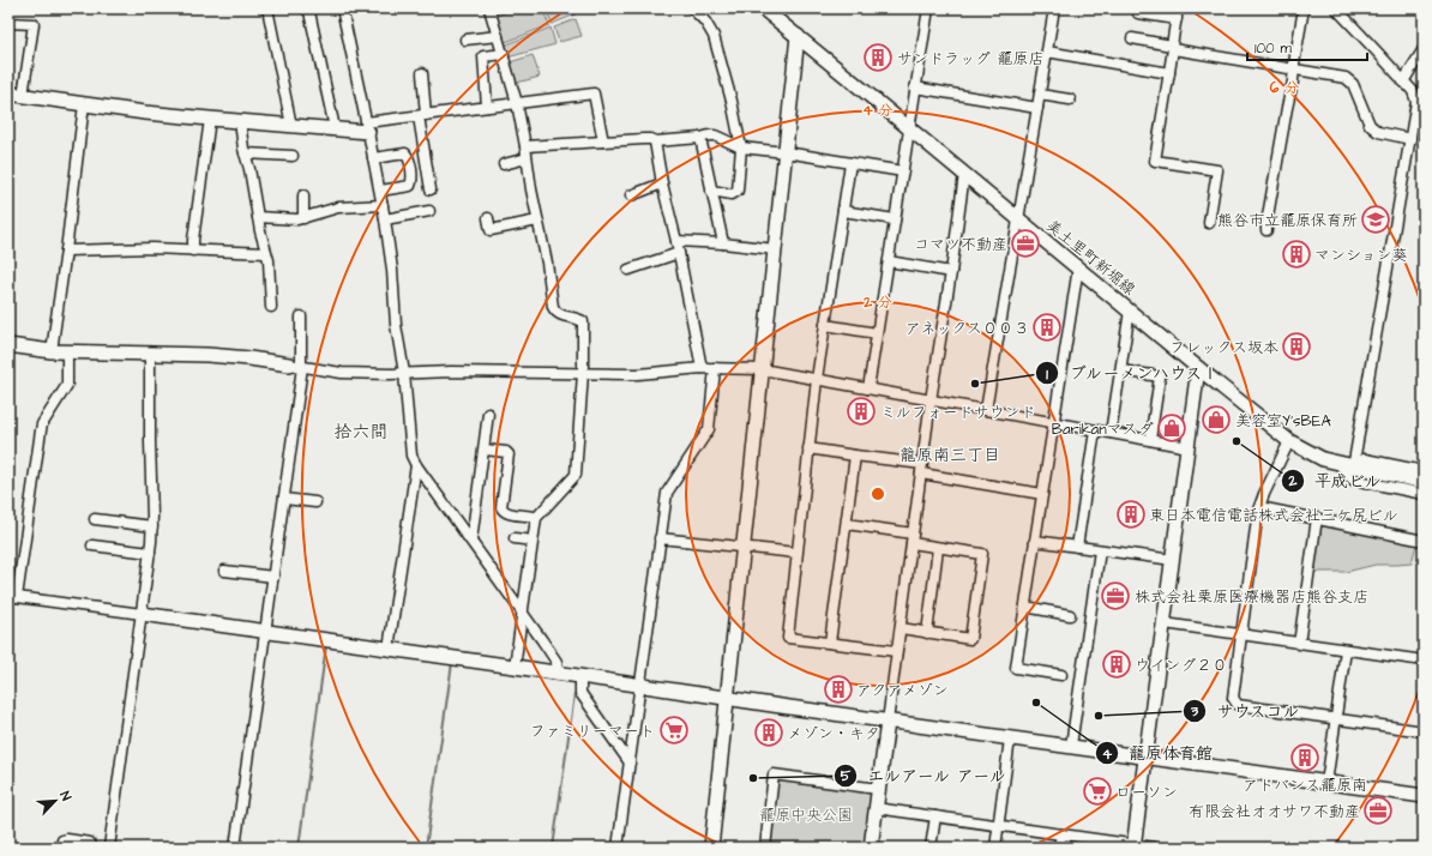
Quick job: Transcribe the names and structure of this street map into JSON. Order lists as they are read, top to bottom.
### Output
{
  "streets": {
    "street": ["美土里町新堀線"]
  },
  "districts": ["拾六間", "籠原南三丁目"],
  "parks": ["籠原中央公園"],
  "places": {
    "building": [
      "サンドラッグ 籠原店",
      "マンション葵",
      "アネックス００３",
      "フレックス坂本",
      "ミルフォードサウンド",
      "東日本電信電話株式会社三ケ尻ビル",
      "ウイング２０",
      "アクアメゾン",
      "メゾン・キタ",
      "アドバンス籠原南"
    ],
    "school or university": ["熊谷市立籠原保育所"],
    "office": ["コマツ不動産", "株式会社栗原医療機器店熊谷支店", "有限会社オオサワ不動産"],
    "other": [
      "ブルーメンハウスＩ",
      "平成ビル",
      "籠原体育館",
      "サウスコル",
      "エルアール アール"
    ],
    "shop": ["美容室Y'sBEA", "Barikanマスダ"],
    "supermarket": ["ファミリーマート", "ローソン"]
  },
  "scale_bar": "100 m",
  "north": "top right",
  "rings": ["6 分", "4 分", "2 分"]
}
